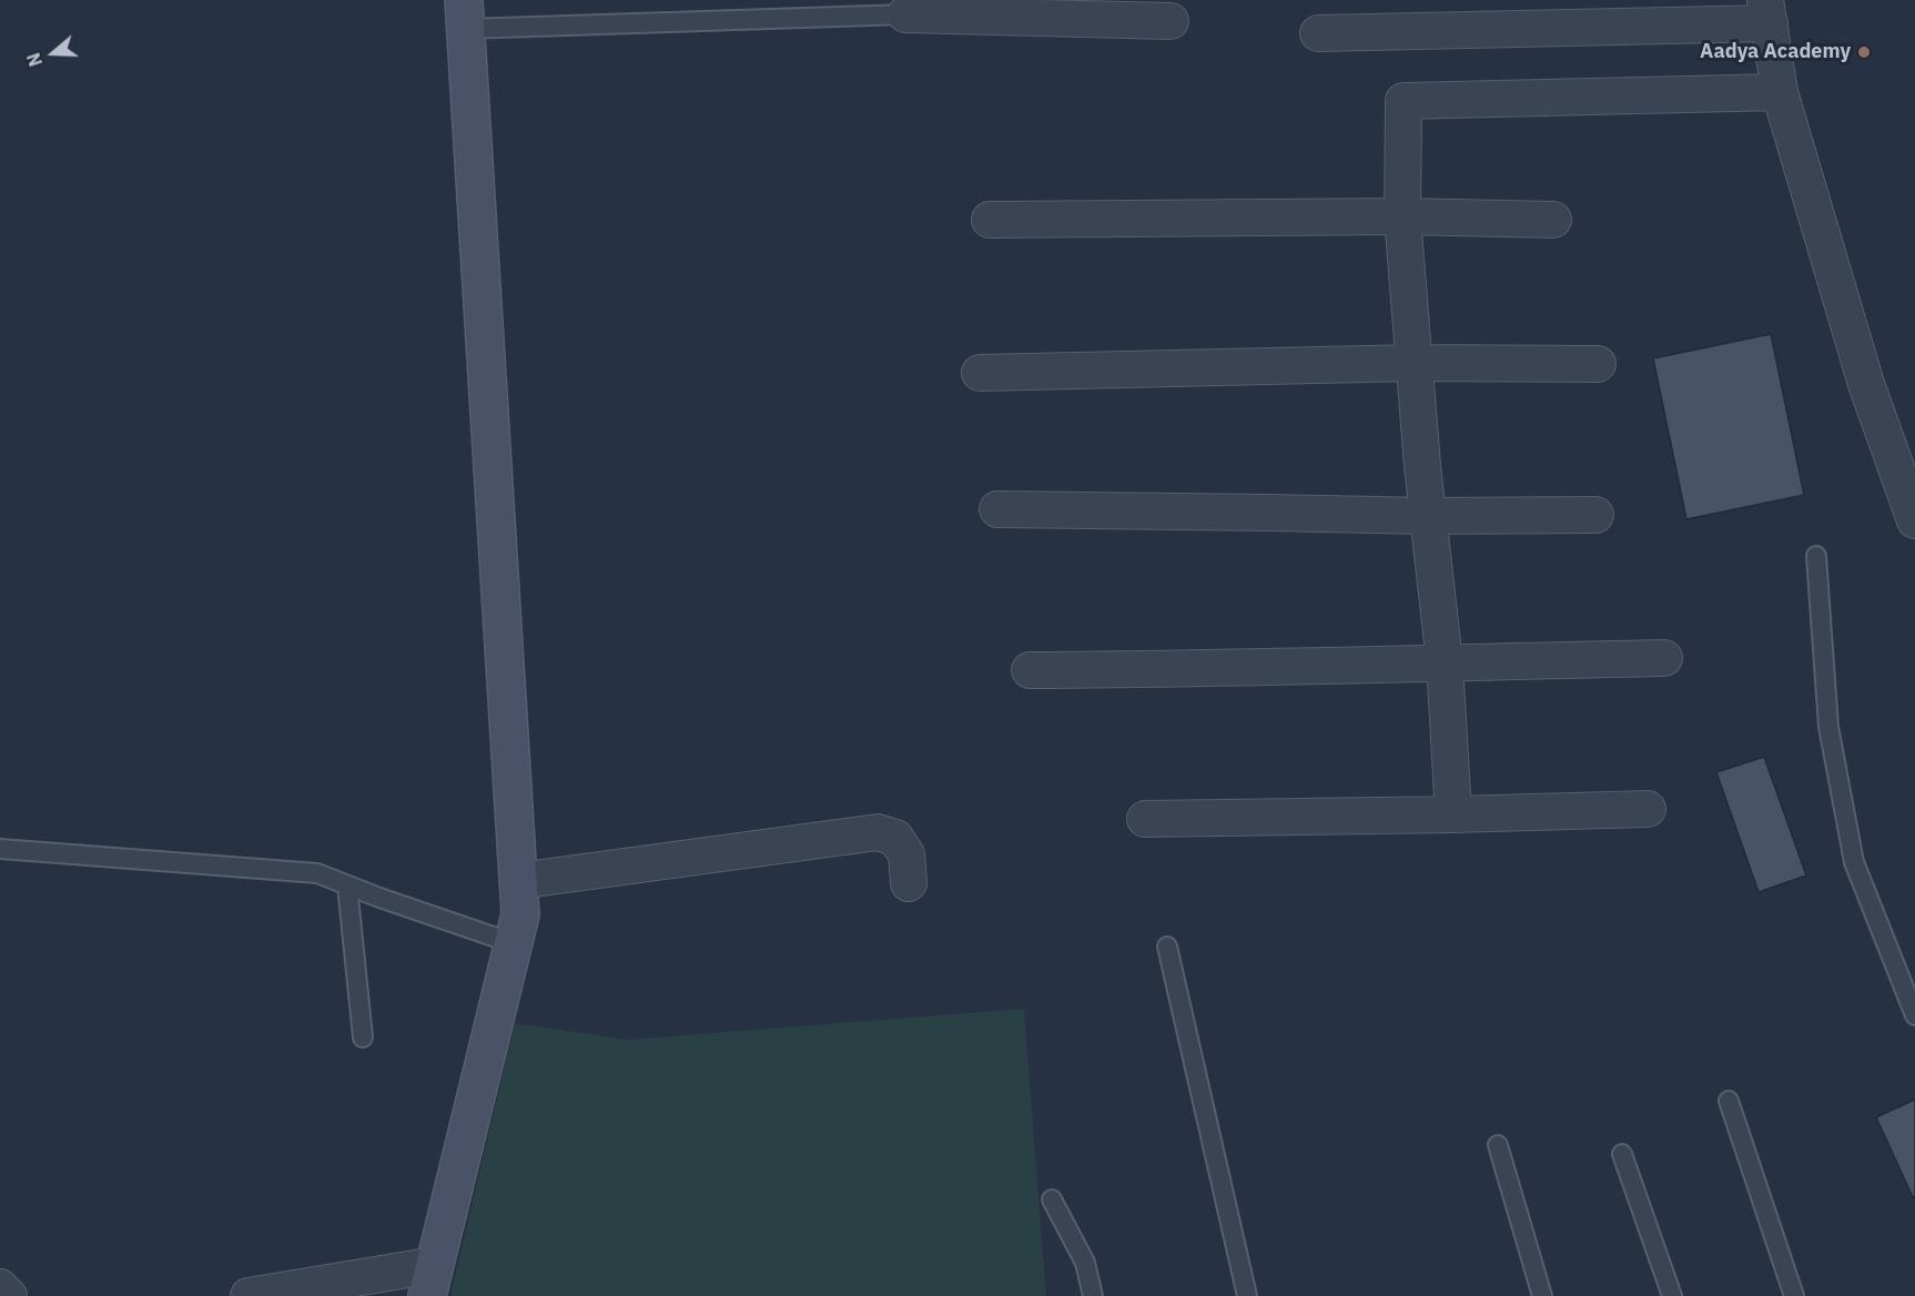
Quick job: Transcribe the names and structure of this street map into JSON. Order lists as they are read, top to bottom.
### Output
{
  "places": ["Aadya Academy"],
  "north": "left"
}
